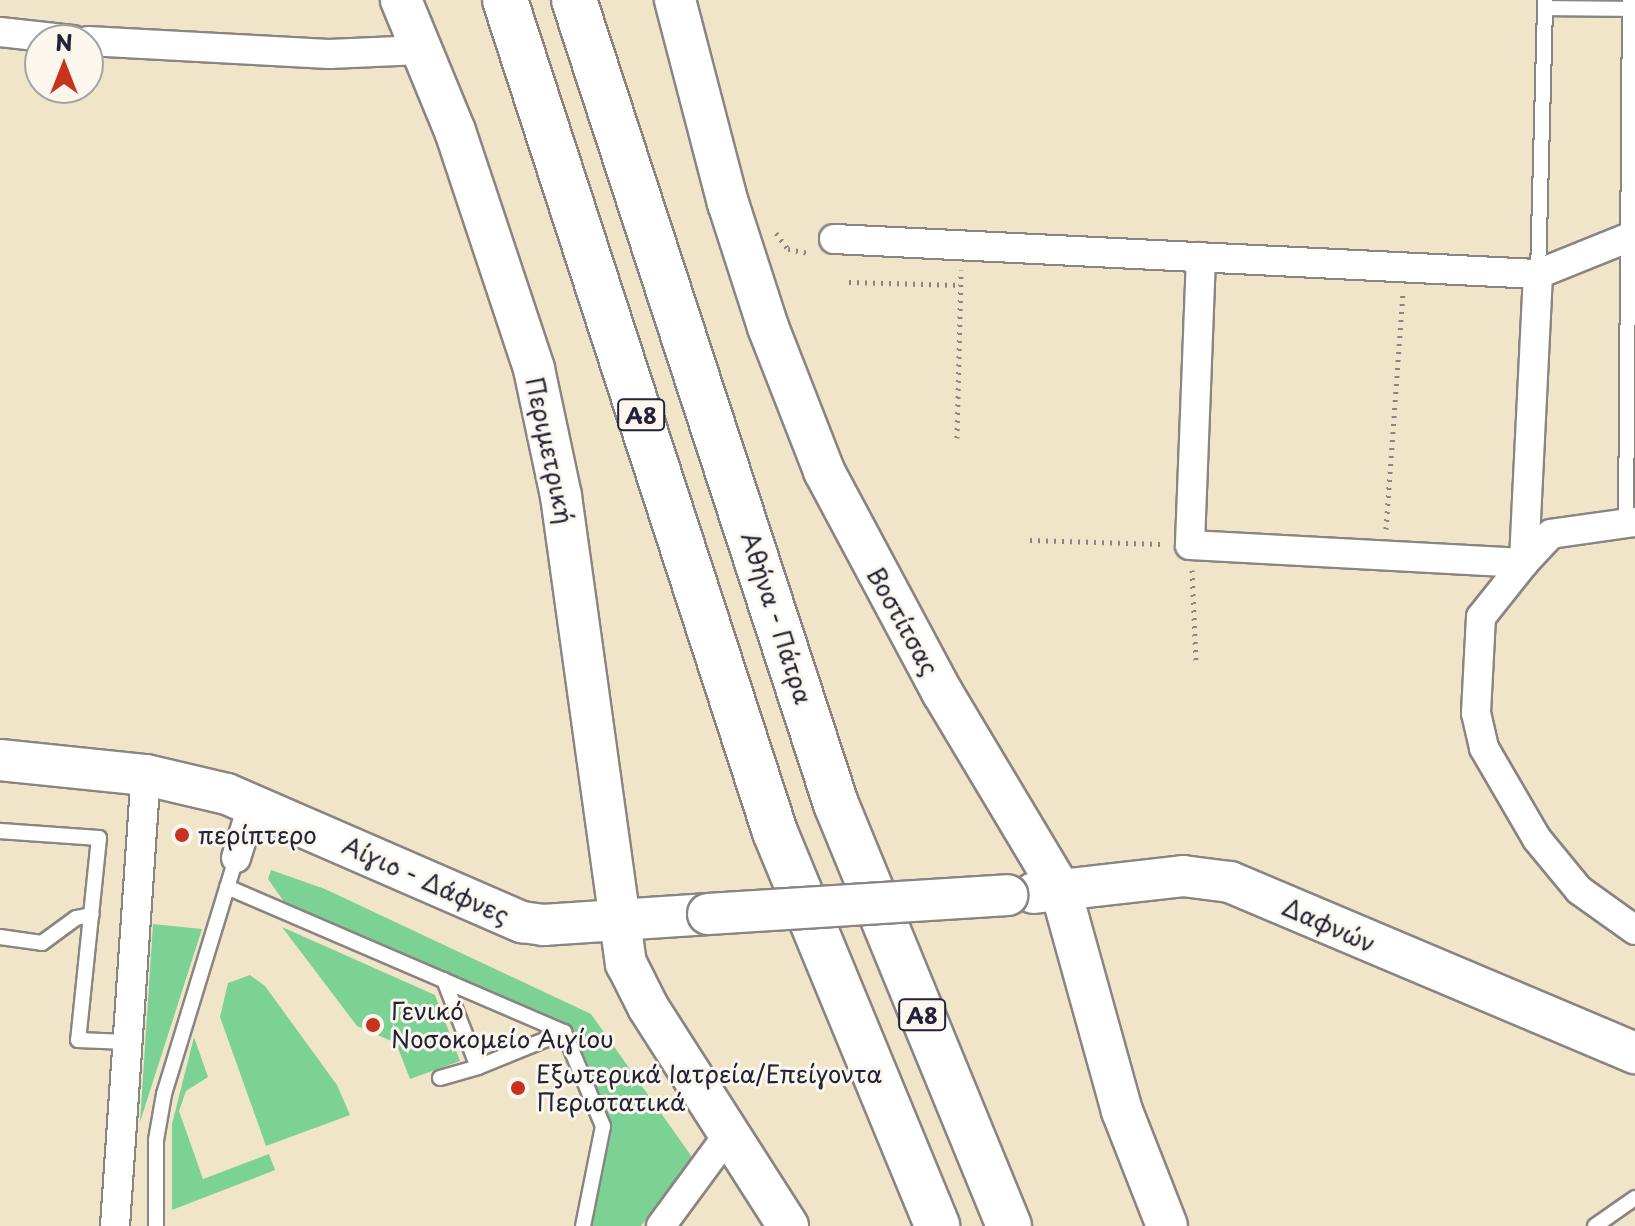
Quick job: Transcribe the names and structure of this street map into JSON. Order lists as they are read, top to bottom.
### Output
{
  "streets": {
    "highway": ["Α8", "Αθήνα - Πάτρα"],
    "street": [
      "Περιμετρική",
      "Βοστίτσας",
      "Αίγιο - Δάφνες",
      "Δαφνών"
    ]
  },
  "crossings": [
    ["Περιμετρική", "Αίγιο - Δάφνες"],
    ["Βοστίτσας", "Δαφνών"],
    ["Αίγιο - Δάφνες", "Δαφνών"]
  ],
  "places": ["περίπτερο", "Γενικό Νοσοκομείο Αιγίου", "Εξωτερικά Ιατρεία/Επείγοντα Περιστατικά"],
  "north": "top"
}
